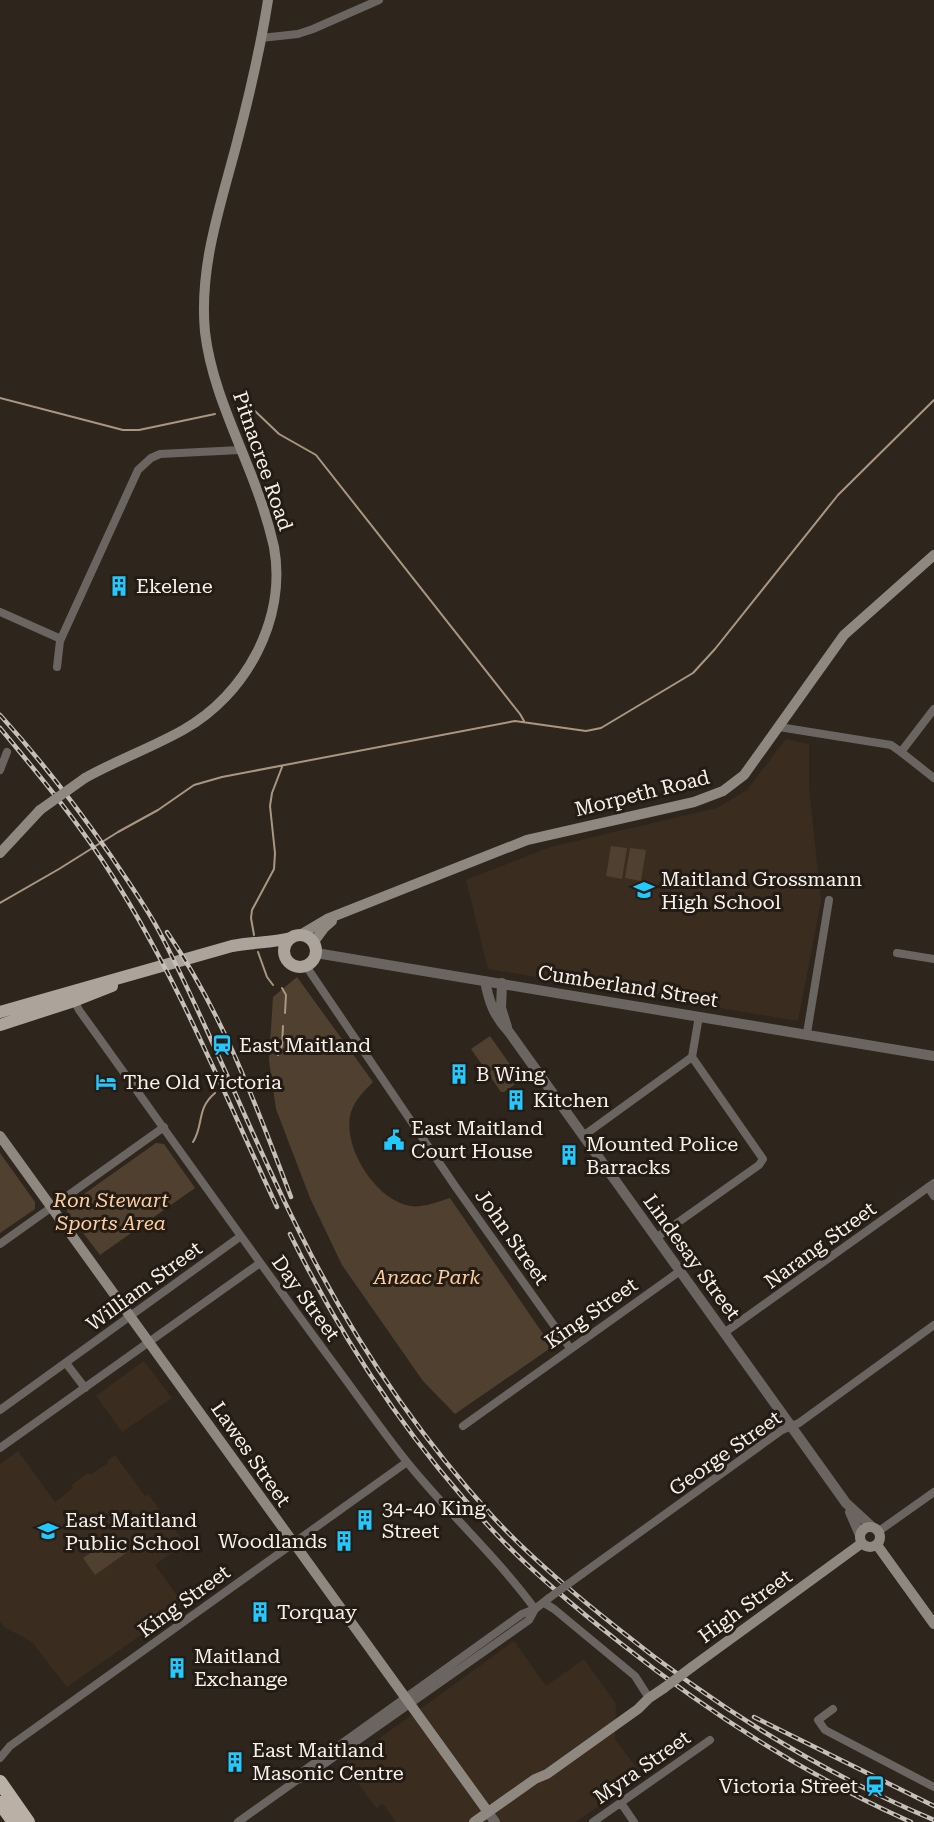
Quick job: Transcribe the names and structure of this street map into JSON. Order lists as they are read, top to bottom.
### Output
{
  "streets": {
    "main road": [
      "Pitnacree Road",
      "Morpeth Road",
      "Lawes Street",
      "High Street"
    ],
    "street": [
      "Cumberland Street",
      "John Street",
      "Narang Street",
      "Lindesay Street",
      "William Street",
      "Day Street",
      "King Street",
      "George Street",
      "Myra Street"
    ]
  },
  "crossings": [
    ["Morpeth Road", "Cumberland Street"],
    ["Morpeth Road", "John Street"],
    ["Cumberland Street", "John Street"],
    ["Cumberland Street", "Lindesay Street"],
    ["John Street", "King Street"],
    ["Narang Street", "Lindesay Street"],
    ["Lindesay Street", "King Street"],
    ["Lindesay Street", "George Street"],
    ["Lindesay Street", "High Street"],
    ["William Street", "Day Street"],
    ["William Street", "Lawes Street"],
    ["Day Street", "King Street"],
    ["Day Street", "George Street"],
    ["King Street", "Lawes Street"],
    ["George Street", "Lawes Street"],
    ["Lawes Street", "High Street"]
  ],
  "parks": ["Ron Stewart Sports Area", "Anzac Park"],
  "places": {
    "building": [
      "Ekelene",
      "B Wing",
      "Kitchen",
      "Mounted Police Barracks",
      "34-40 King Street",
      "Woodlands",
      "Torquay",
      "Maitland Exchange",
      "East Maitland Masonic Centre"
    ],
    "school or university": ["Maitland Grossmann High School", "East Maitland Public School"],
    "station": ["East Maitland", "Victoria Street"],
    "hotel": ["The Old Victoria"],
    "public building": ["East Maitland Court House"]
  }
}
